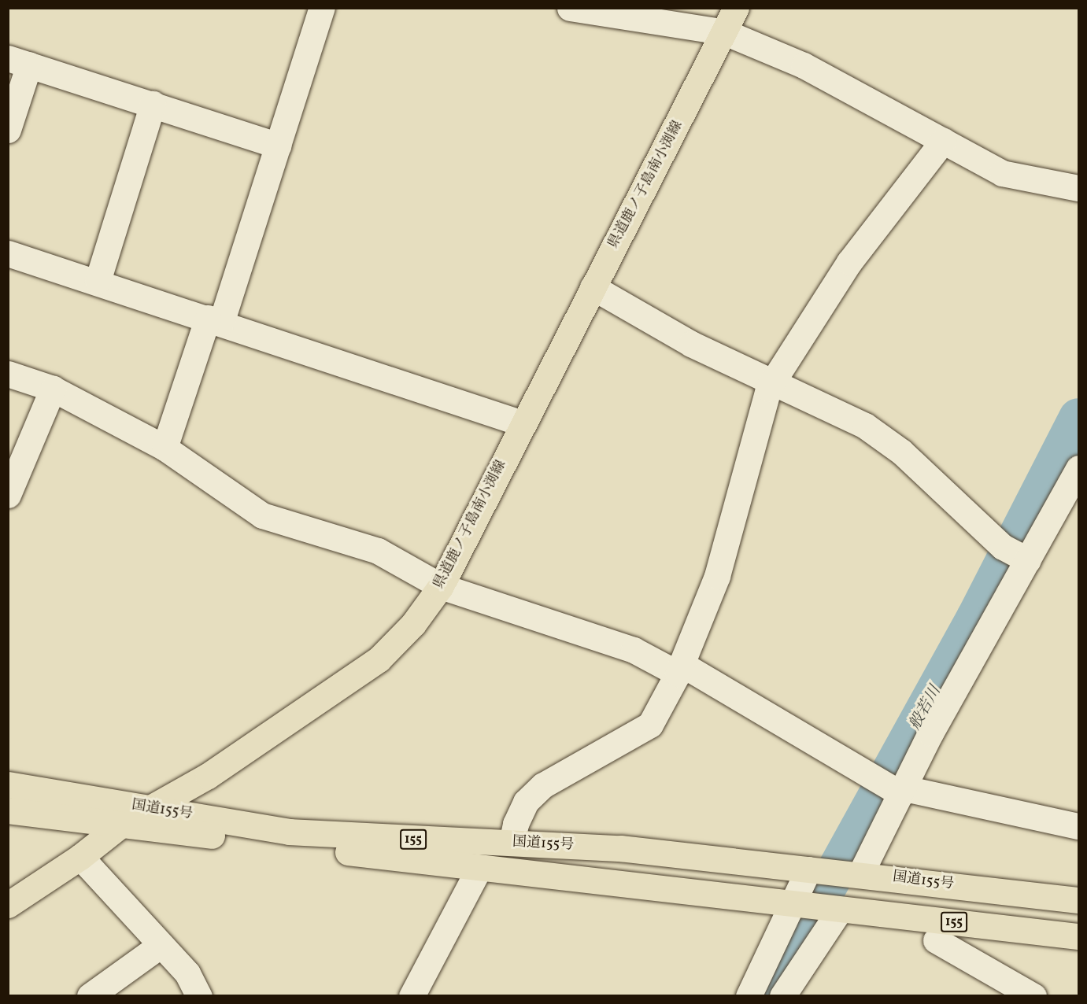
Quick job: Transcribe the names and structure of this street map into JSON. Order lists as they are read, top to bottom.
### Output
{
  "streets": {
    "main road": ["県道鹿ノ子島南小渕線", "国道155号", "155"]
  },
  "crossings": [
    ["県道鹿ノ子島南小渕線", "国道155号"]
  ],
  "water": ["般若川"]
}
